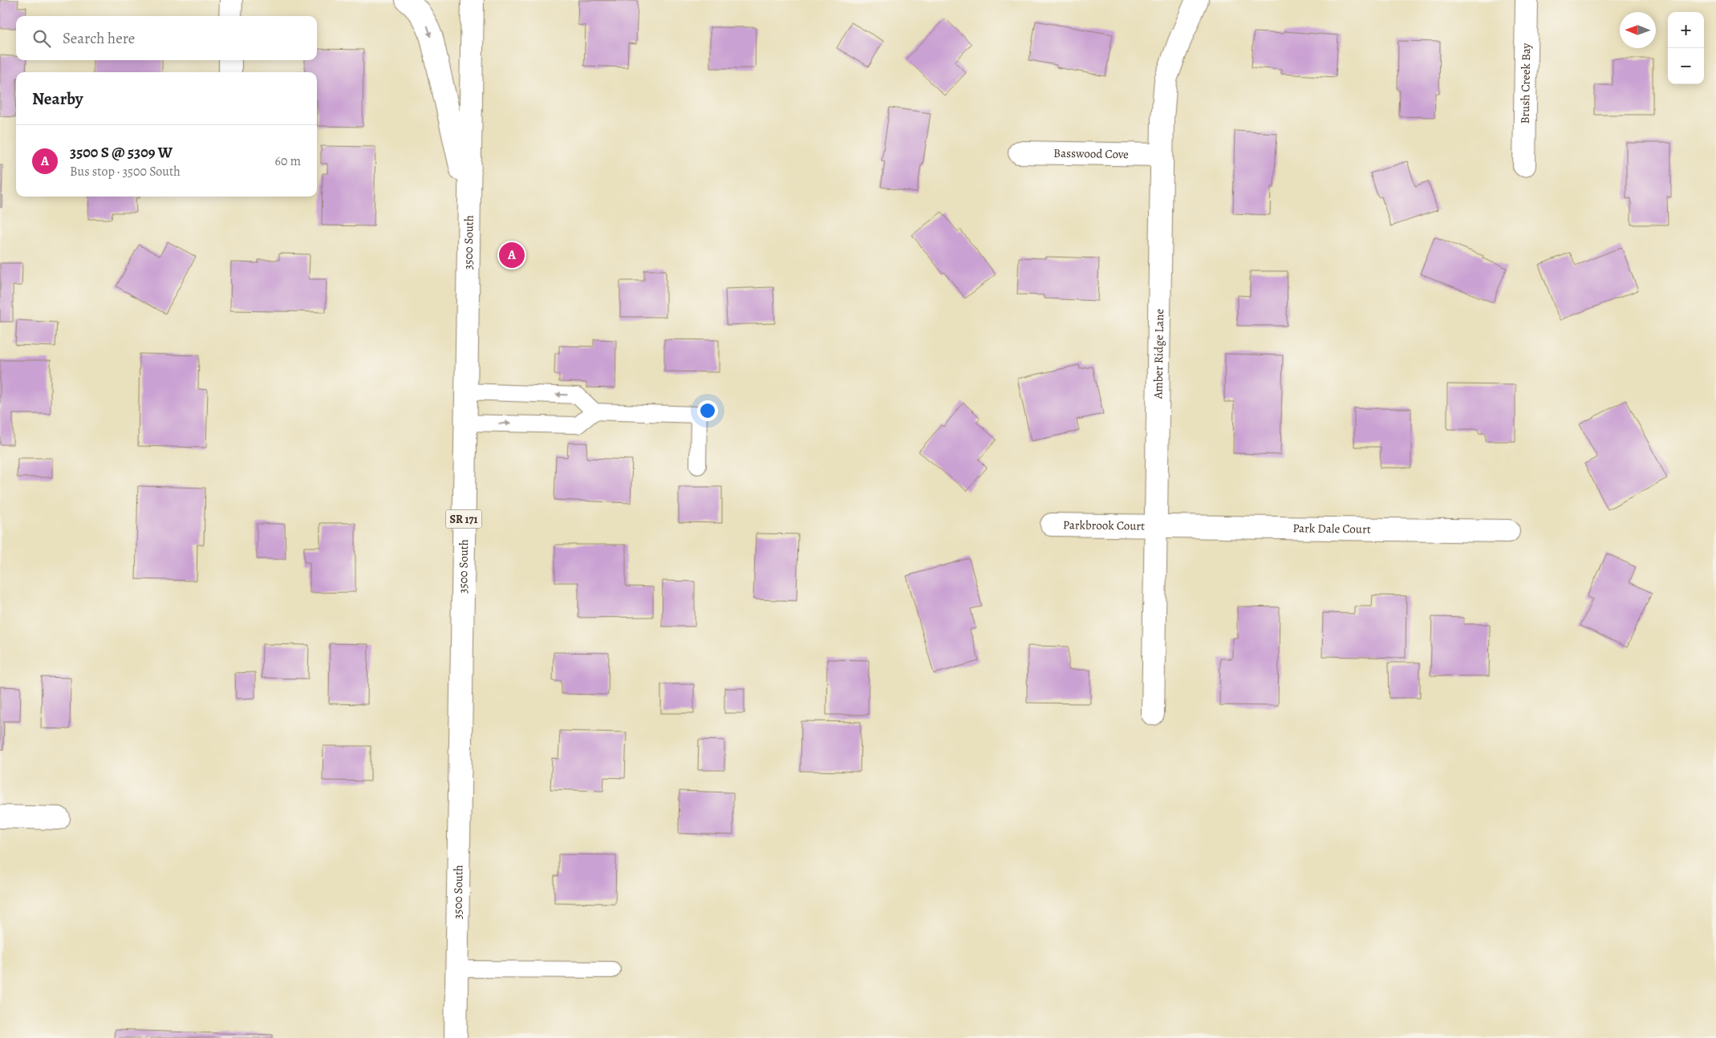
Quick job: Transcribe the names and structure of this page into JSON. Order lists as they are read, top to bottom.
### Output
{
  "streets": {
    "street": [
      "Brush Creek Bay",
      "Basswood Cove",
      "3500 South",
      "Amber Ridge Lane",
      "SR 171",
      "Parkbrook Court",
      "Park Dale Court"
    ]
  },
  "crossings": [
    ["Basswood Cove", "Amber Ridge Lane"],
    ["Amber Ridge Lane", "Parkbrook Court"],
    ["Amber Ridge Lane", "Park Dale Court"],
    ["Parkbrook Court", "Park Dale Court"]
  ],
  "north": "left",
  "page": {
    "map_buttons": ["+", "−"],
    "search": "Search here",
    "heading": "Nearby",
    "list": [
      {
        "mark": "A",
        "name": "3500 S @ 5309 W",
        "note": "Bus stop · 3500 South",
        "value": "60 m"
      }
    ],
    "pins": "A"
  }
}
